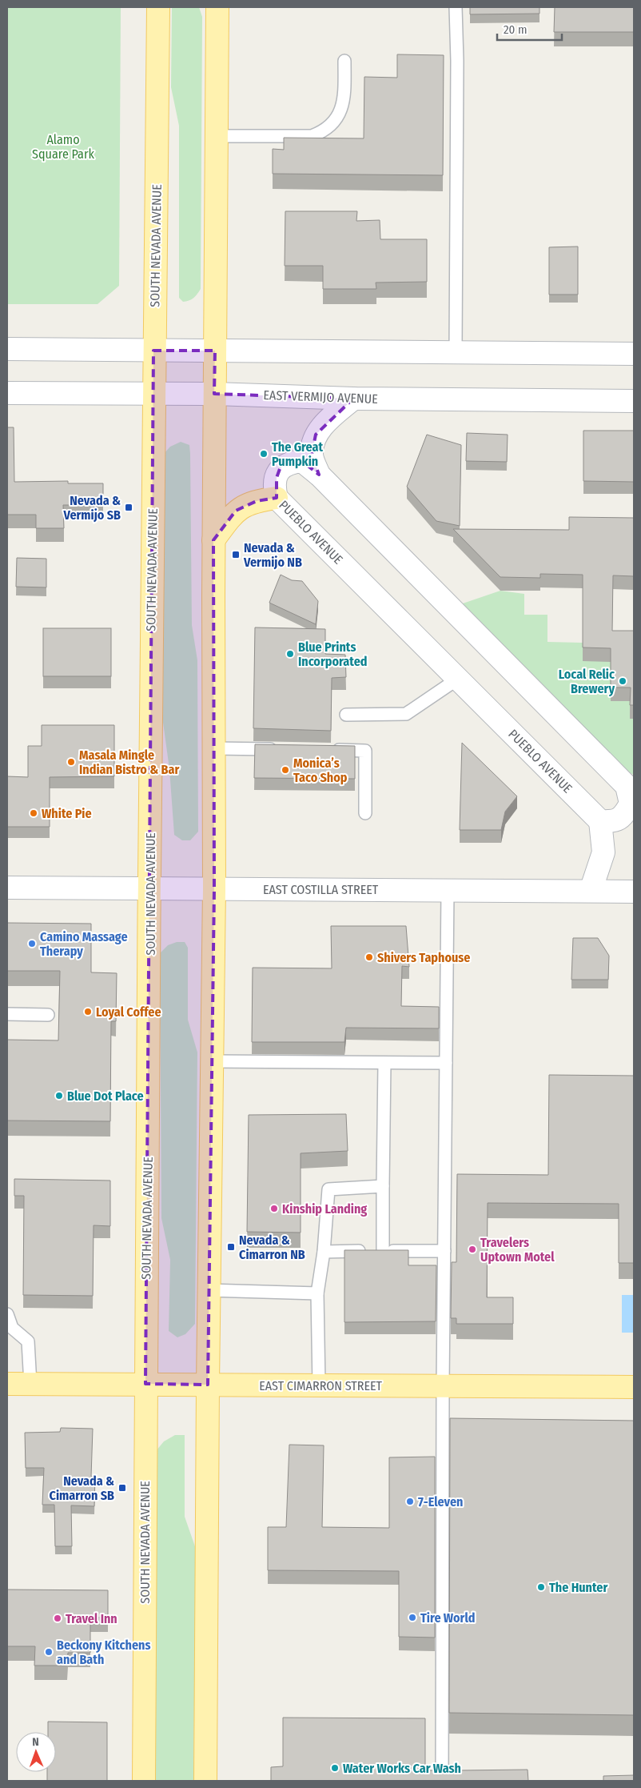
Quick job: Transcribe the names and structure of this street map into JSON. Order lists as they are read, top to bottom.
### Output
{
  "streets": {
    "main road": ["SOUTH NEVADA AVENUE", "EAST CIMARRON STREET"],
    "street": ["EAST VERMIJO AVENUE", "PUEBLO AVENUE", "EAST COSTILLA STREET"]
  },
  "crossings": [
    ["SOUTH NEVADA AVENUE", "EAST VERMIJO AVENUE"],
    ["SOUTH NEVADA AVENUE", "EAST COSTILLA STREET"],
    ["SOUTH NEVADA AVENUE", "EAST CIMARRON STREET"]
  ],
  "parks": ["Alamo Square Park"],
  "places": {
    "other": [
      "The Great Pumpkin",
      "Blue Prints Incorporated",
      "Local Relic Brewery",
      "Masala Mingle Indian Bistro & Bar",
      "Monica’s Taco Shop",
      "White Pie",
      "Camino Massage Therapy",
      "Shivers Taphouse",
      "Loyal Coffee",
      "Blue Dot Place",
      "Kinship Landing",
      "Travelers Uptown Motel",
      "7-Eleven",
      "The Hunter",
      "Tire World",
      "Travel Inn",
      "Beckony Kitchens and Bath",
      "Water Works Car Wash"
    ],
    "transit": [
      "Nevada & Vermijo SB",
      "Nevada & Vermijo NB",
      "Nevada & Cimarron NB",
      "Nevada & Cimarron SB"
    ]
  },
  "scale_bar": "20 m",
  "north": "top"
}
